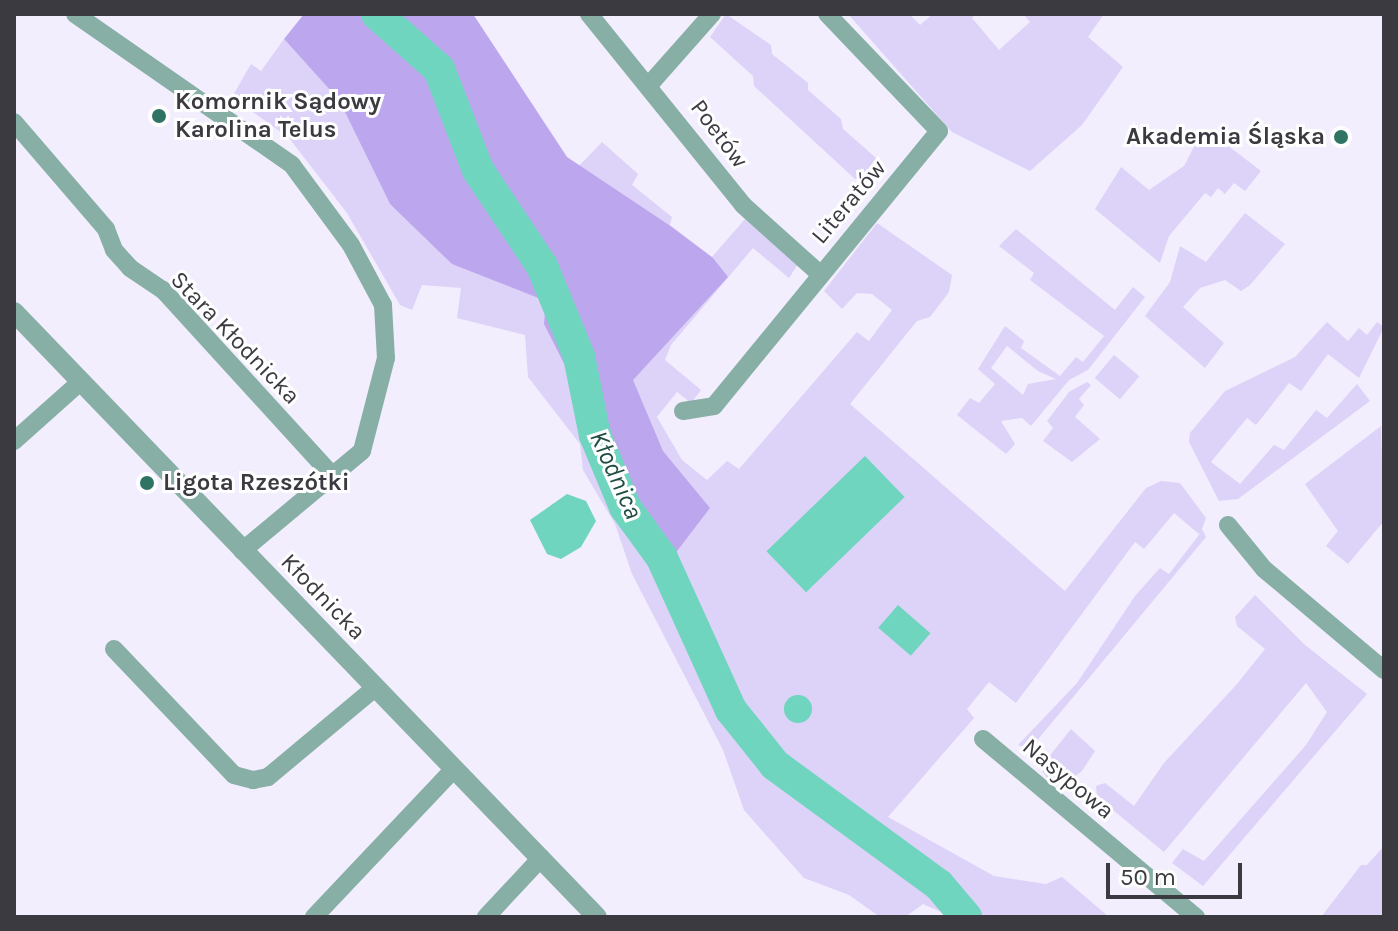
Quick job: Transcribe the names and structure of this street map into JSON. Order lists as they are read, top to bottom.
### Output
{
  "streets": {
    "street": [
      "Poetów",
      "Literatów",
      "Stara Kłodnicka",
      "Kłodnicka",
      "Nasypowa"
    ]
  },
  "crossings": [
    ["Poetów", "Literatów"]
  ],
  "water": ["Kłodnica"],
  "places": ["Komornik Sądowy Karolina Telus", "Akademia Śląska", "Ligota Rzeszótki"],
  "scale_bar": "50 m"
}
